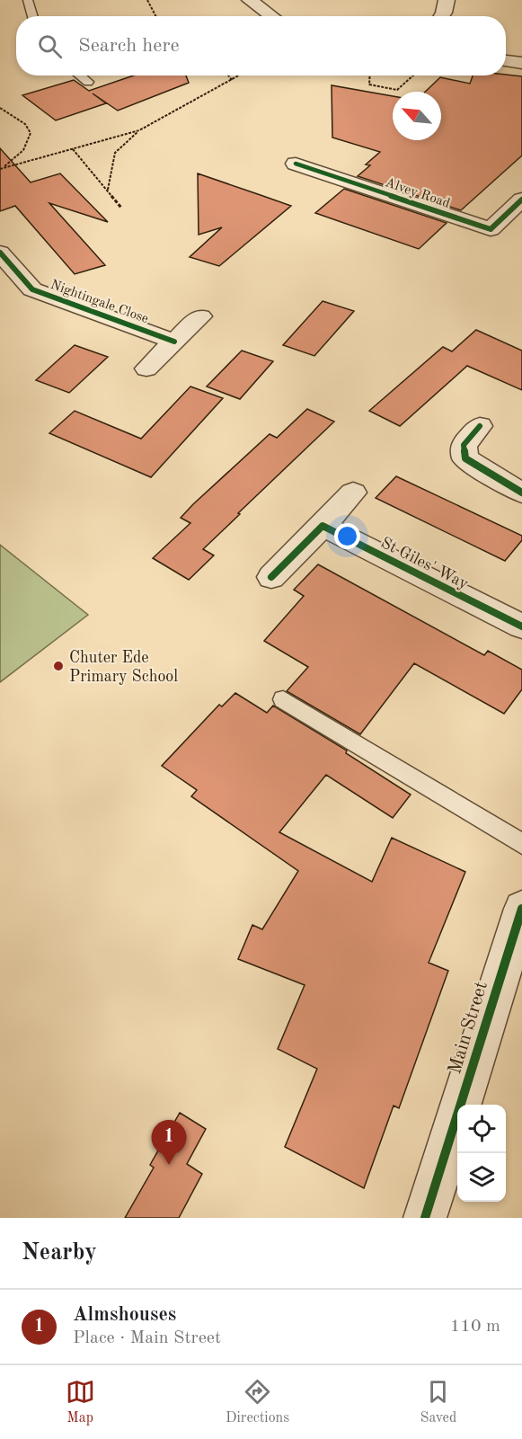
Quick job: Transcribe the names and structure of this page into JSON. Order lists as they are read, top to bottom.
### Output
{
  "streets": {
    "street": [
      "Alvey Road",
      "Nightingale Close",
      "St Giles' Way",
      "Main Street"
    ]
  },
  "places": ["Chuter Ede Primary School"],
  "north": "top left",
  "page": {
    "search": "Search here",
    "pins": "1",
    "heading": "Nearby",
    "list": [
      {
        "mark": "1",
        "name": "Almshouses",
        "note": "Place · Main Street",
        "value": "110 m"
      }
    ],
    "nav": ["Map", "Directions", "Saved"]
  }
}
